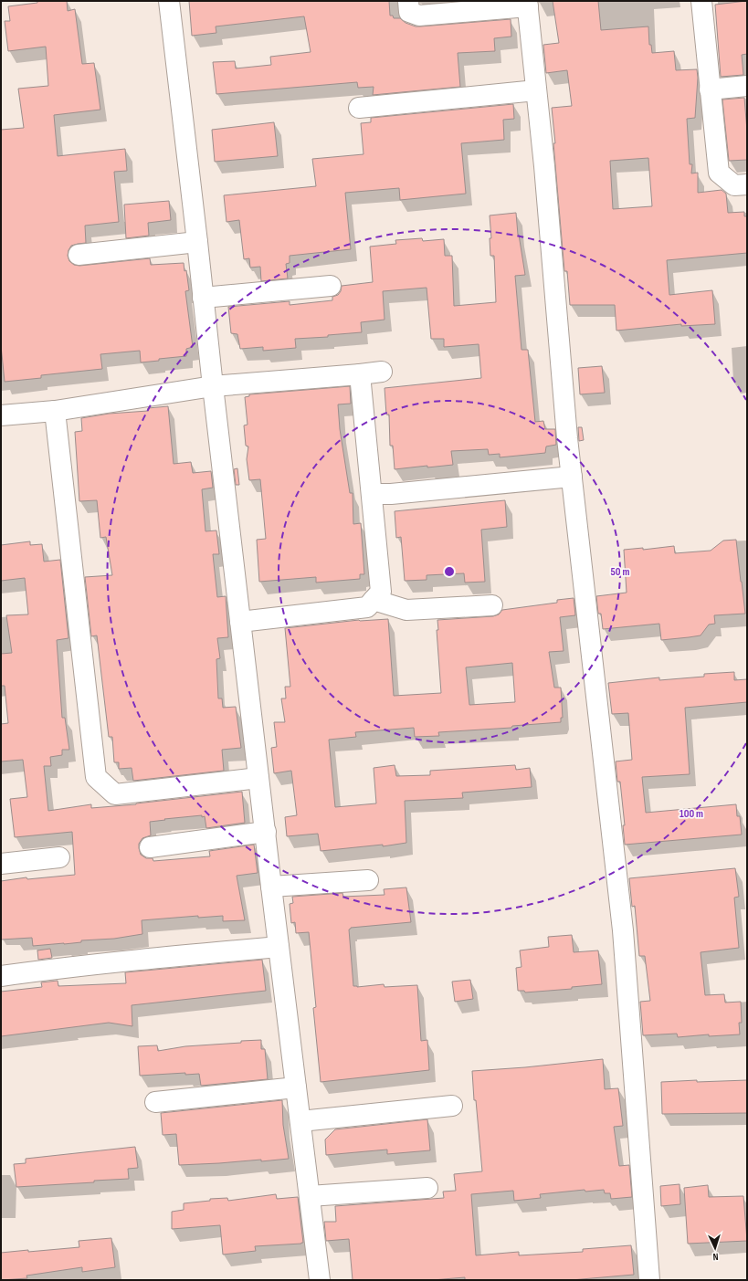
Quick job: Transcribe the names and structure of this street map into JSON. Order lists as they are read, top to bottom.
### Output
{
  "north": "bottom",
  "rings": ["50 m", "100 m"]
}
